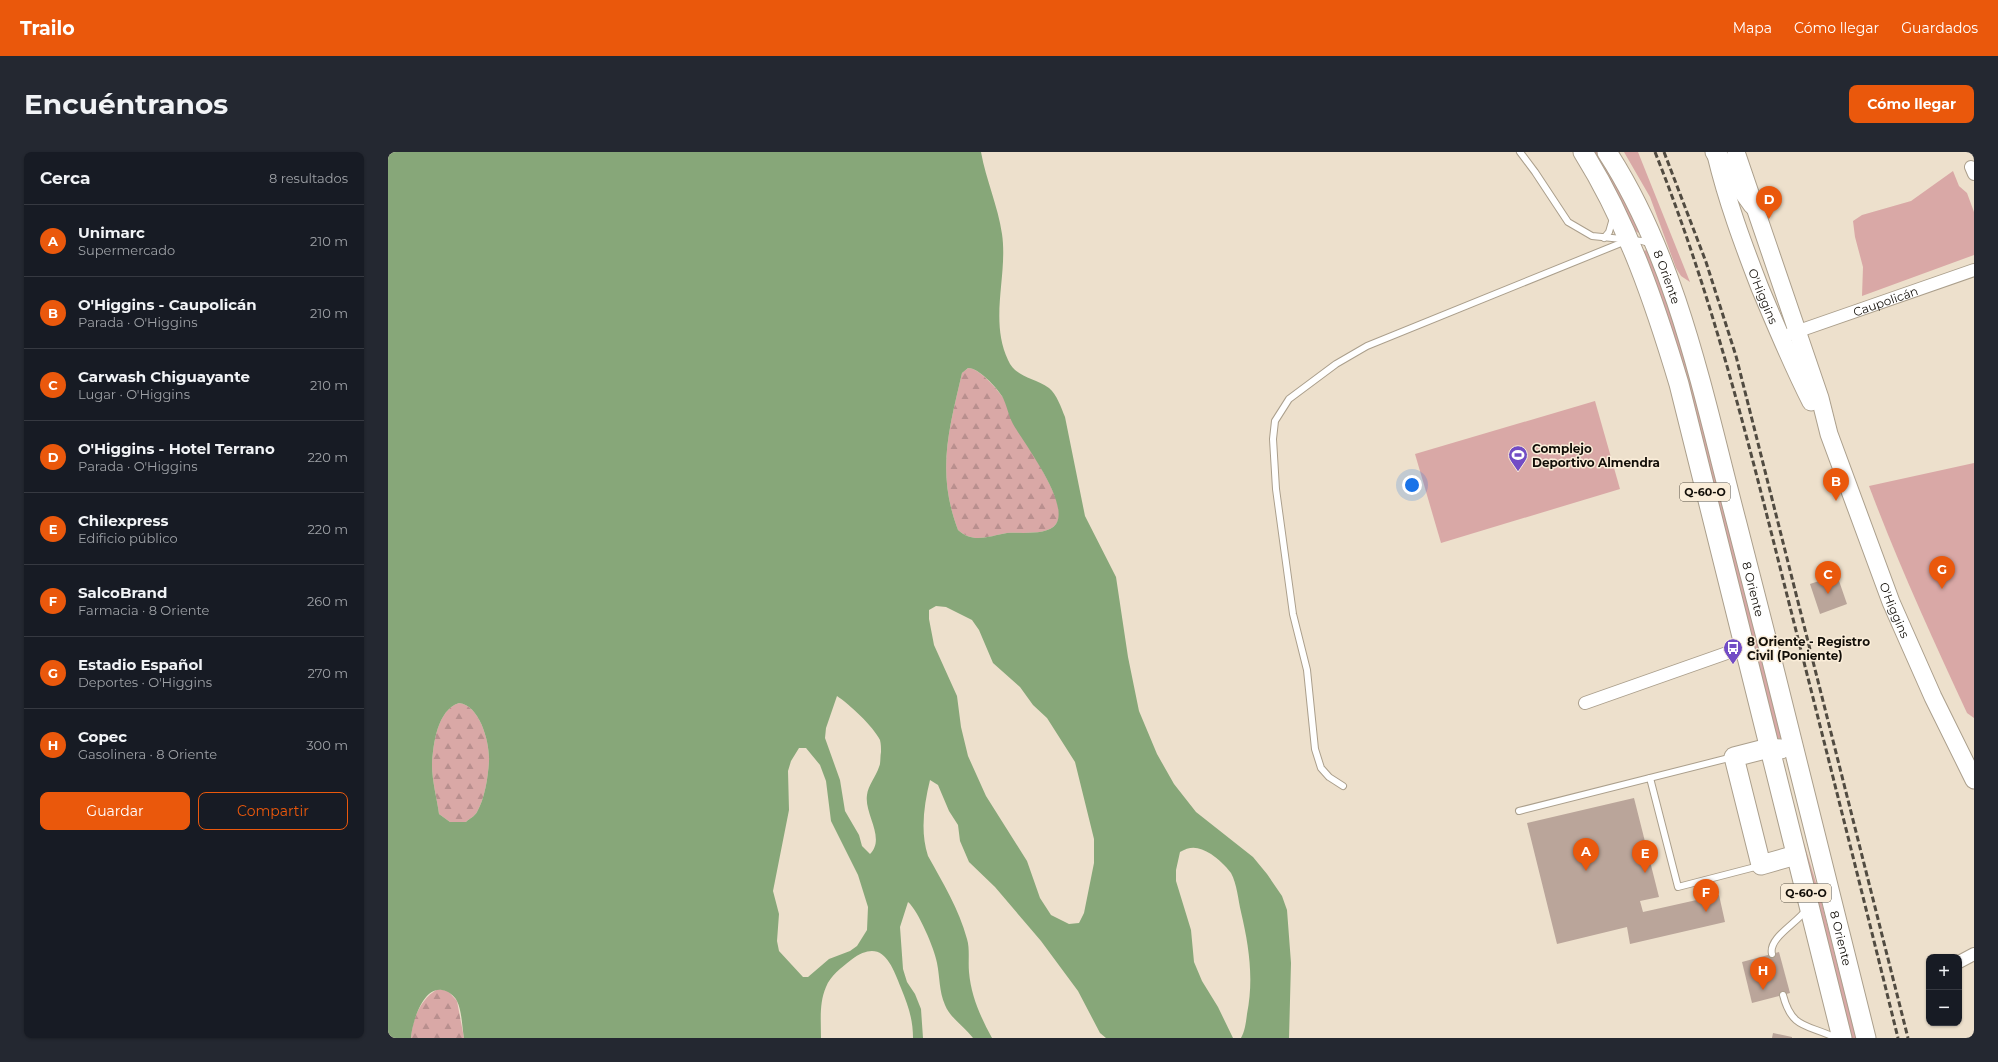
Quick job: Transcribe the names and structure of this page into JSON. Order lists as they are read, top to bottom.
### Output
{
  "streets": {
    "main road": ["8 Oriente", "O'Higgins", "Q-60-O"],
    "street": ["Caupolicán"]
  },
  "crossings": [
    ["O'Higgins", "Caupolicán"]
  ],
  "places": {
    "sports": ["Complejo Deportivo Almendra"],
    "bus stop": ["8 Oriente - Registro Civil (Poniente)"]
  },
  "page": {
    "header": "Trailo",
    "nav": ["Mapa", "Cómo llegar", "Guardados"],
    "buttons": [
      "Cómo llegar",
      ["Guardar", "Compartir"]
    ],
    "title": "Encuéntranos",
    "heading": ["Cerca", "8 resultados"],
    "pins": [
      "D",
      "B",
      "G",
      "C",
      "A",
      "E",
      "F",
      "H"
    ],
    "list": [
      {
        "mark": "A",
        "name": "Unimarc",
        "note": "Supermercado",
        "value": "210 m"
      },
      {
        "mark": "B",
        "name": "O'Higgins - Caupolicán",
        "note": "Parada · O'Higgins",
        "value": "210 m"
      },
      {
        "mark": "C",
        "name": "Carwash Chiguayante",
        "note": "Lugar · O'Higgins",
        "value": "210 m"
      },
      {
        "mark": "D",
        "name": "O'Higgins - Hotel Terrano",
        "note": "Parada · O'Higgins",
        "value": "220 m"
      },
      {
        "mark": "E",
        "name": "Chilexpress",
        "note": "Edificio público",
        "value": "220 m"
      },
      {
        "mark": "F",
        "name": "SalcoBrand",
        "note": "Farmacia · 8 Oriente",
        "value": "260 m"
      },
      {
        "mark": "G",
        "name": "Estadio Español",
        "note": "Deportes · O'Higgins",
        "value": "270 m"
      },
      {
        "mark": "H",
        "name": "Copec",
        "note": "Gasolinera · 8 Oriente",
        "value": "300 m"
      }
    ],
    "map_buttons": ["+", "−"]
  }
}
